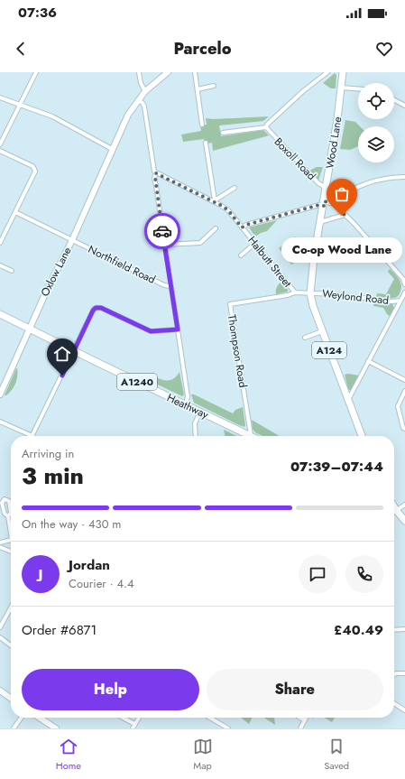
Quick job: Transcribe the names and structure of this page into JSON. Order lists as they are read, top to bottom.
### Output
{
  "streets": {
    "main road": [
      "Wood Lane",
      "A124",
      "A1240",
      "Heathway"
    ],
    "street": [
      "Boxoll Road",
      "Halbutt Street",
      "Northfield Road",
      "Oxlow Lane",
      "Weylond Road",
      "Thompson Road"
    ]
  },
  "crossings": [
    ["Wood Lane", "Boxoll Road"],
    ["Wood Lane", "Weylond Road"],
    ["Wood Lane", "Thompson Road"],
    ["Halbutt Street", "Thompson Road"],
    ["Northfield Road", "Oxlow Lane"],
    ["Oxlow Lane", "Heathway"],
    ["Weylond Road", "Thompson Road"]
  ],
  "places": ["Co-op Wood Lane"],
  "page": {
    "status": "07:36",
    "header": "Parcelo",
    "bubble": "Co-op Wood Lane",
    "heading": ["3 min", "Arriving in", "07:39–07:44"],
    "panel": [
      "Jordan",
      "Courier · 4.4",
      "Order #6871",
      "£40.49"
    ],
    "bar": "On the way · 430 m",
    "round": "J",
    "buttons": ["Help", "Share"],
    "tabs": ["Home", "Map", "Saved"]
  }
}
